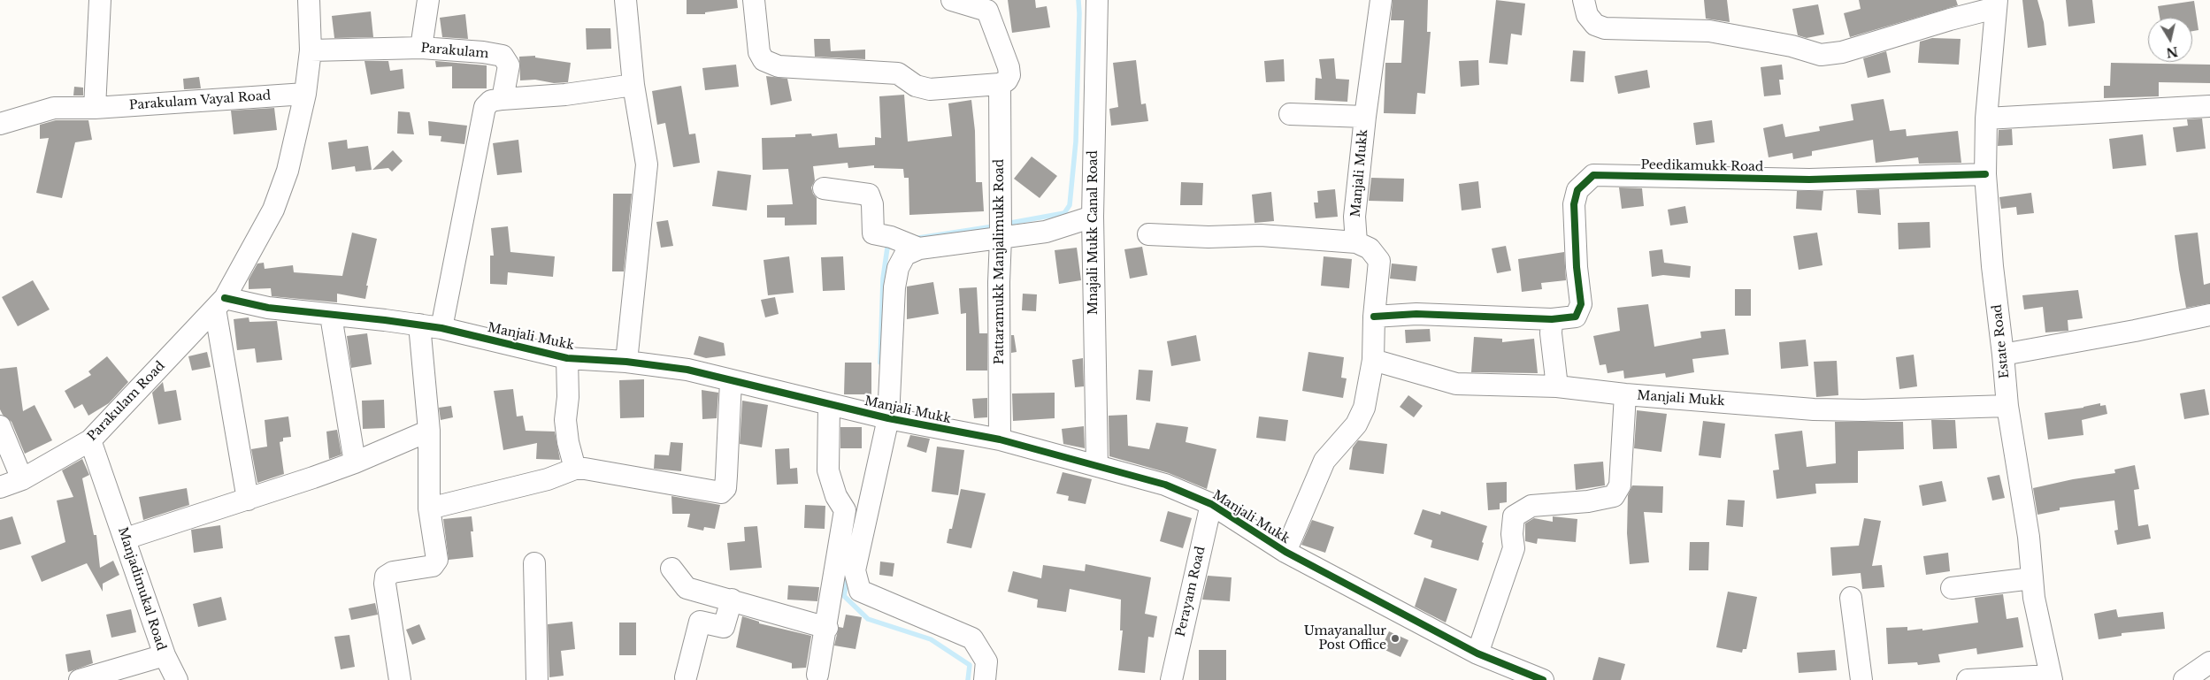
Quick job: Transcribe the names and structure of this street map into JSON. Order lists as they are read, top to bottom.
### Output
{
  "streets": {
    "street": [
      "Parakulam",
      "Parakulam Vayal Road",
      "Peedikamukk Road",
      "Manjali Mukk",
      "Mnajali Mukk Canal Road",
      "Pattaramukk Manjalimukk Road",
      "Estate Road",
      "Parakulam Road",
      "Manjadimukal Road",
      "Perayam Road"
    ]
  },
  "crossings": [
    ["Peedikamukk Road", "Estate Road"],
    ["Manjali Mukk", "Mnajali Mukk Canal Road"],
    ["Manjali Mukk", "Pattaramukk Manjalimukk Road"],
    ["Manjali Mukk", "Estate Road"],
    ["Manjali Mukk", "Parakulam Road"],
    ["Manjali Mukk", "Perayam Road"],
    ["Parakulam Road", "Manjadimukal Road"]
  ],
  "places": ["Umayanallur Post Office"],
  "north": "bottom"
}
